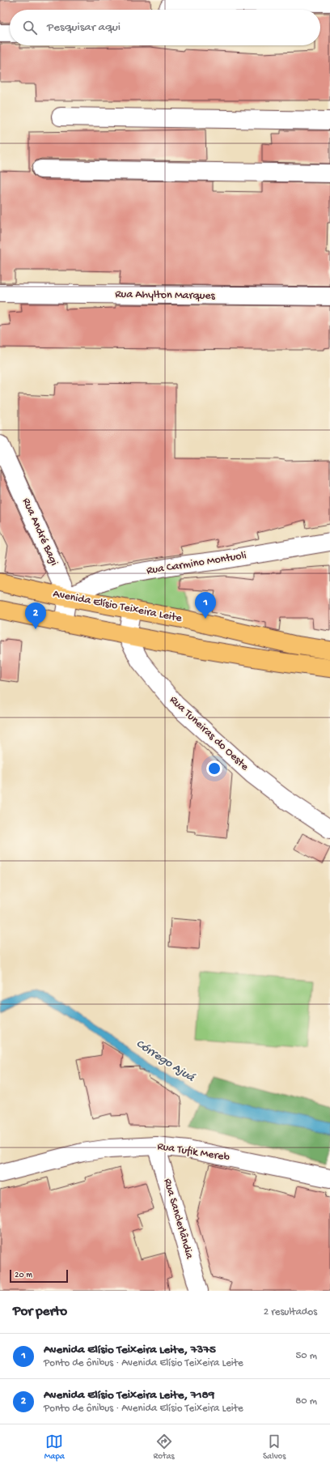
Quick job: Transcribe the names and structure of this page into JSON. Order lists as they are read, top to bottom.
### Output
{
  "streets": {
    "main road": ["Avenida Elísio Teixeira Leite"],
    "street": [
      "Rua Ahylton Marques",
      "Rua André Bagi",
      "Rua Carmino Montuoli",
      "Rua Tuneiras do Oeste",
      "Rua Tufik Mereb",
      "Rua Sanclerlândia"
    ]
  },
  "crossings": [
    ["Rua André Bagi", "Rua Carmino Montuoli"],
    ["Rua André Bagi", "Avenida Elísio Teixeira Leite"],
    ["Rua Carmino Montuoli", "Avenida Elísio Teixeira Leite"],
    ["Rua Tufik Mereb", "Rua Sanclerlândia"]
  ],
  "water": ["Córrego Ajuá"],
  "scale_bar": "20 m",
  "page": {
    "search": "Pesquisar aqui",
    "pins": ["1", "2"],
    "scale": "20 m",
    "heading": ["Por perto", "2 resultados"],
    "list": [
      {
        "mark": "1",
        "name": "Avenida Elísio Teixeira Leite, 7375",
        "note": "Ponto de ônibus · Avenida Elísio Teixeira Leite",
        "value": "50 m"
      },
      {
        "mark": "2",
        "name": "Avenida Elísio Teixeira Leite, 7189",
        "note": "Ponto de ônibus · Avenida Elísio Teixeira Leite",
        "value": "80 m"
      }
    ],
    "nav": ["Mapa", "Rotas", "Salvos"]
  }
}
